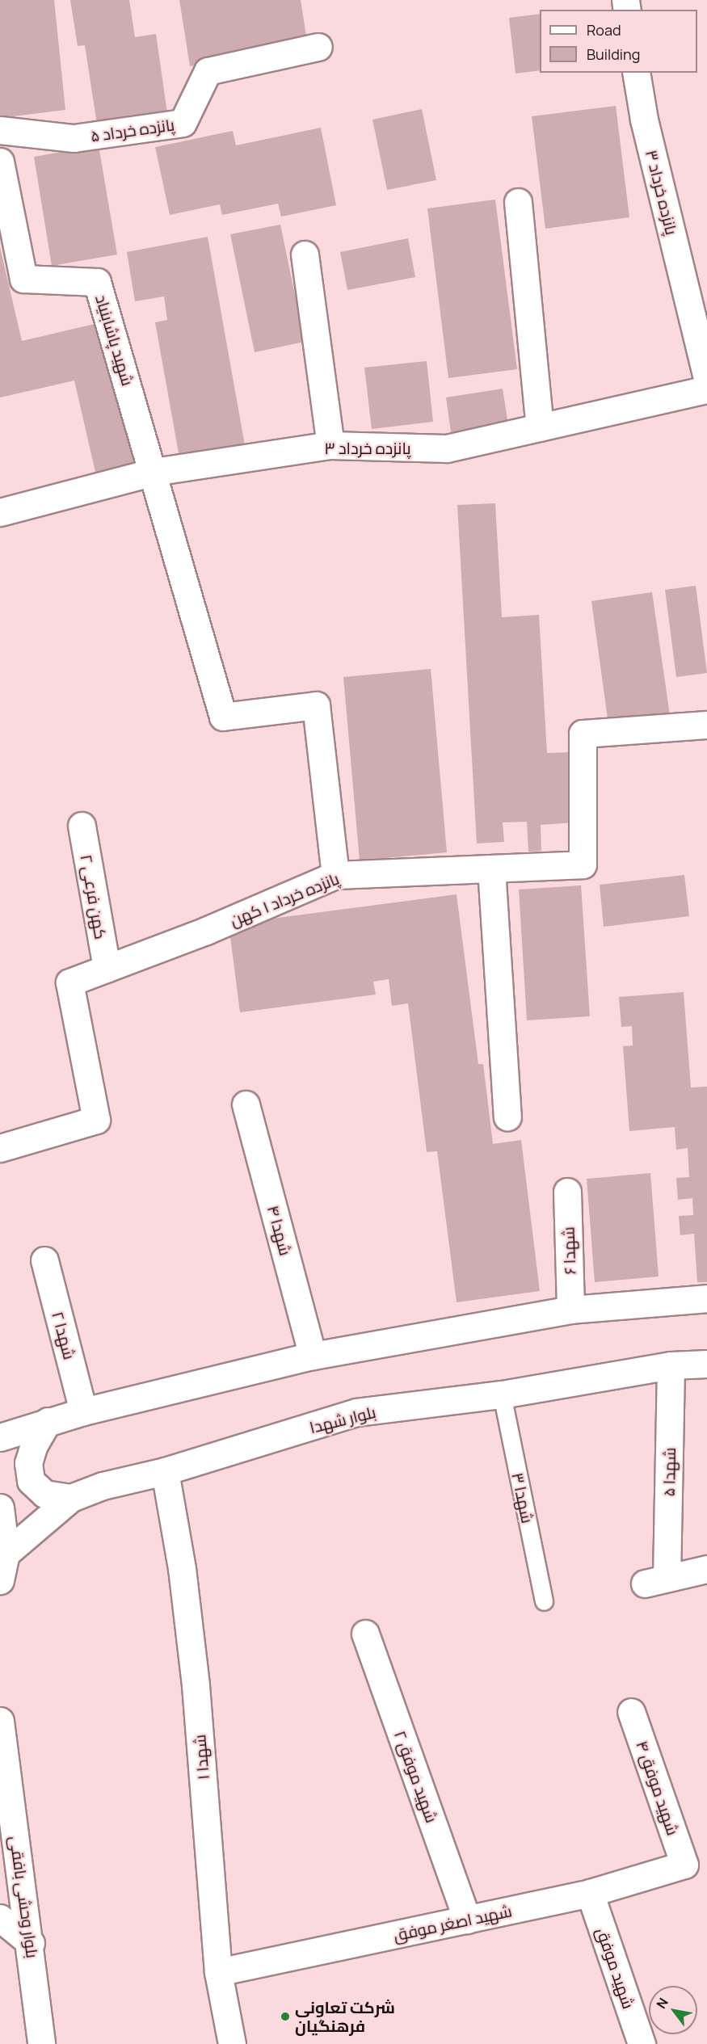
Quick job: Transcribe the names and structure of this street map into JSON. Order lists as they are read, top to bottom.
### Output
{
  "streets": {
    "street": [
      "پانزده خرداد ۵",
      "پانزده خرداد ۳",
      "شهید پاشابنیاد",
      "کهن فرعی ۲",
      "پانزده خرداد ۱ کهن",
      "شهدا ۴",
      "شهدا ۶",
      "شهدا ۲",
      "بلوار شهدا",
      "شهدا ۵",
      "شهدا ۱",
      "شهید موفق ۲",
      "شهید موفق ۴",
      "بلوار وحشی بافقی",
      "شهید اصغر موفق",
      "شهید موفق"
    ],
    "lane": ["شهدا ۳"]
  },
  "crossings": [
    ["پانزده خرداد ۳", "شهید پاشابنیاد"],
    ["کهن فرعی ۲", "پانزده خرداد ۱ کهن"],
    ["بلوار شهدا", "شهدا ۵"],
    ["بلوار شهدا", "شهدا ۳"],
    ["بلوار شهدا", "شهدا ۱"],
    ["شهدا ۱", "شهید اصغر موفق"],
    ["شهید موفق ۲", "شهید اصغر موفق"],
    ["شهید موفق ۴", "شهید اصغر موفق"],
    ["شهید اصغر موفق", "شهید موفق"]
  ],
  "places": ["شرکت تعاونی فرهنگیان"],
  "legend": ["Road", "Building"],
  "north": "top left"
}
